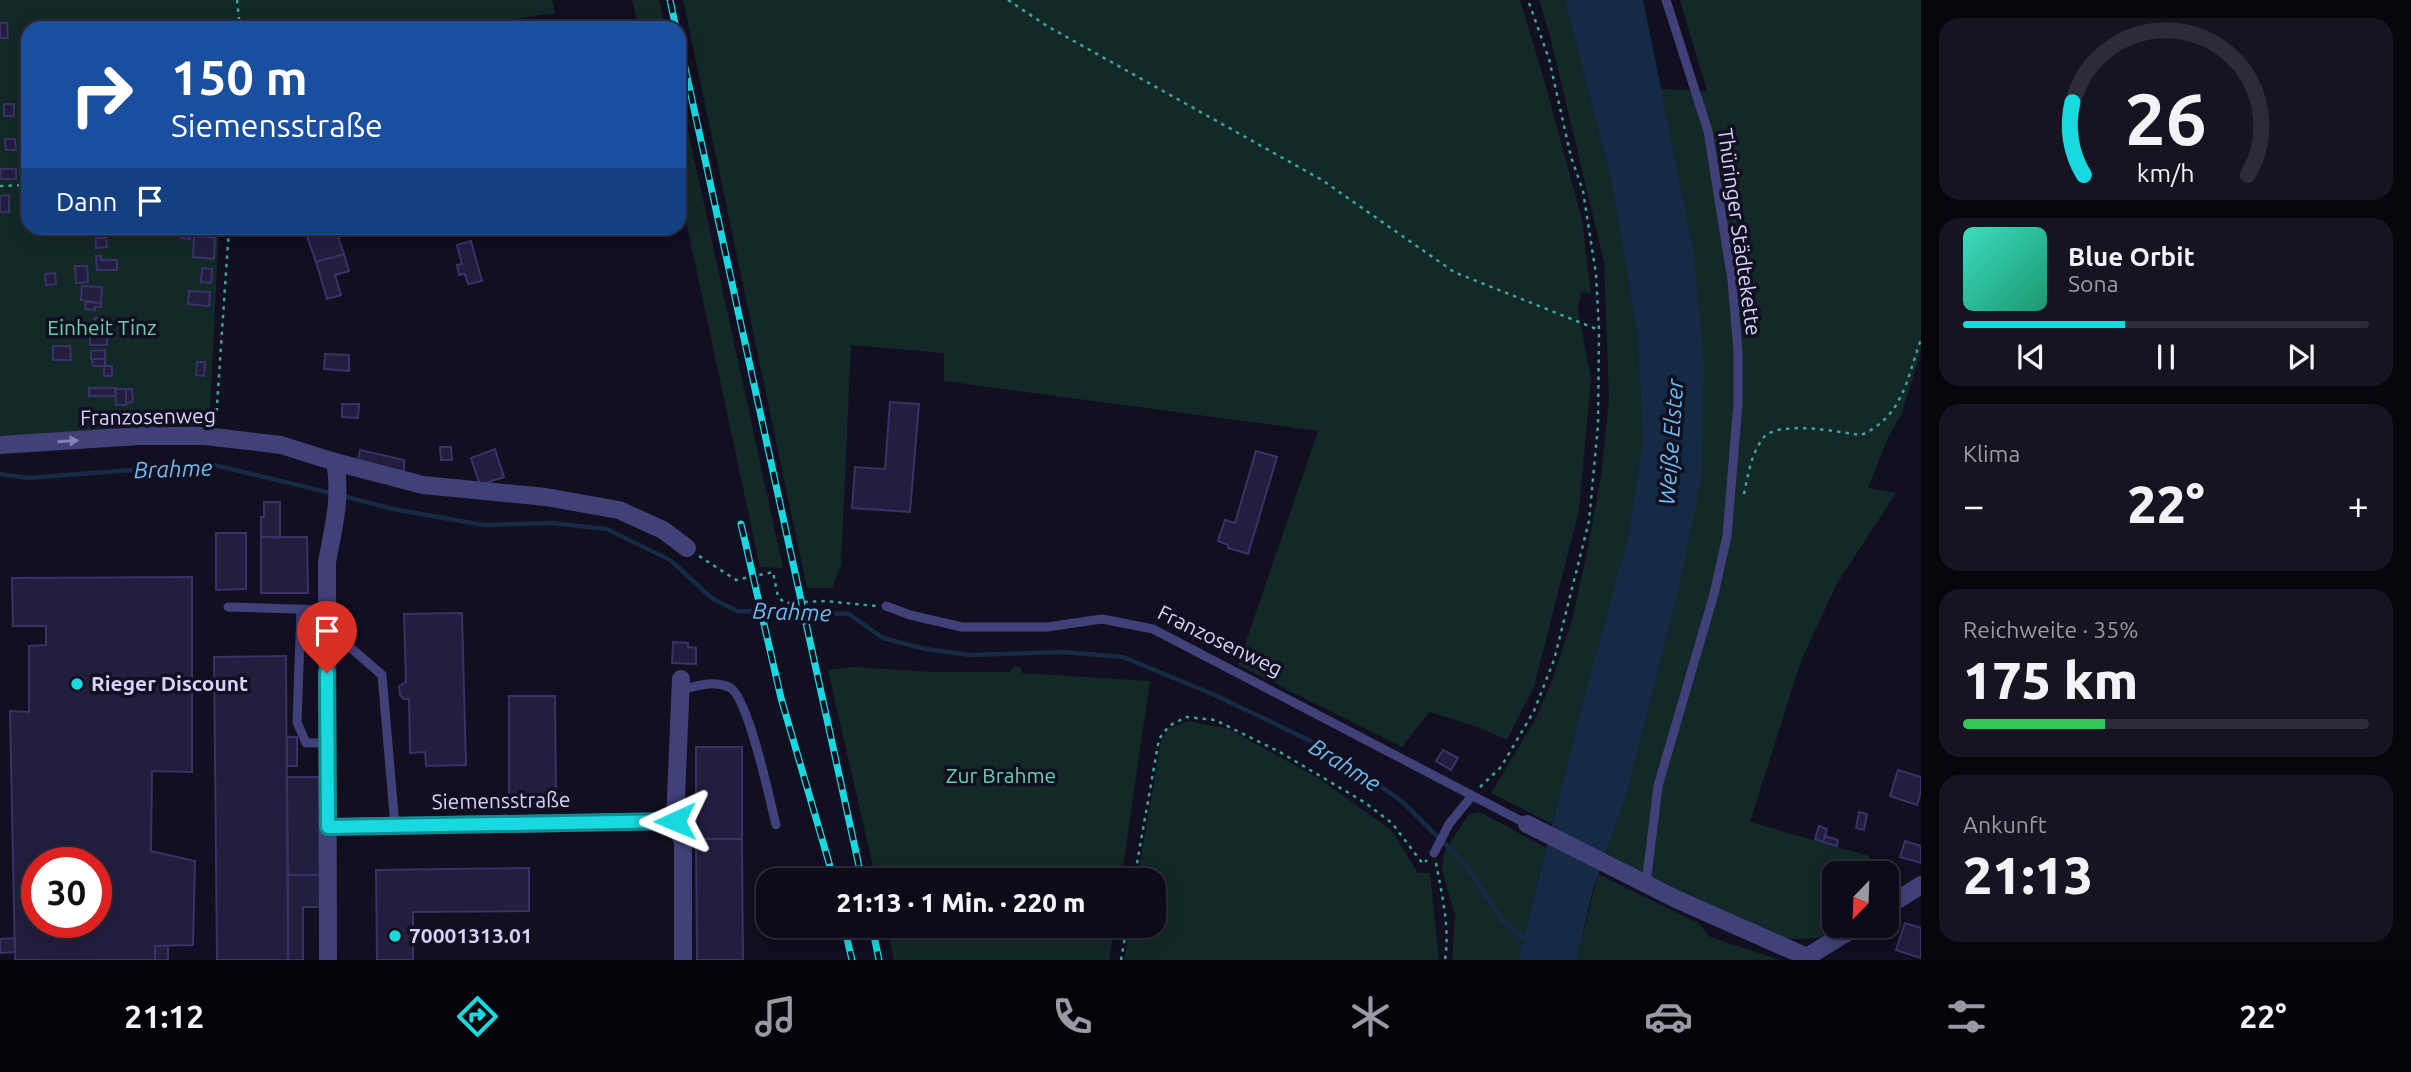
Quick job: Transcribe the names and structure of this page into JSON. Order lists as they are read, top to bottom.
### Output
{
  "streets": {
    "street": ["Franzosenweg", "Siemensstraße"],
    "lane": ["Thüringer Städtekette"]
  },
  "water": ["Weiße Elster", "Brahme"],
  "parks": ["Einheit Tinz", "Zur Brahme"],
  "places": ["Rieger Discount", "70001313.01"],
  "north": "bottom left",
  "page": {
    "turn": ["150 m", "Siemensstraße"],
    "then": "Dann",
    "song": ["Blue Orbit", "Sona"],
    "tile": [
      "Klima",
      ["Reichweite · 35%", "175 km"],
      ["Ankunft", "21:13"]
    ],
    "heat": ["−", "22°", "+"],
    "limit": "30",
    "trip": "21:13 · 1 Min. · 220 m",
    "tabs": ["21:12", "22°"],
    "gauge": ["26", "km/h"]
  }
}
